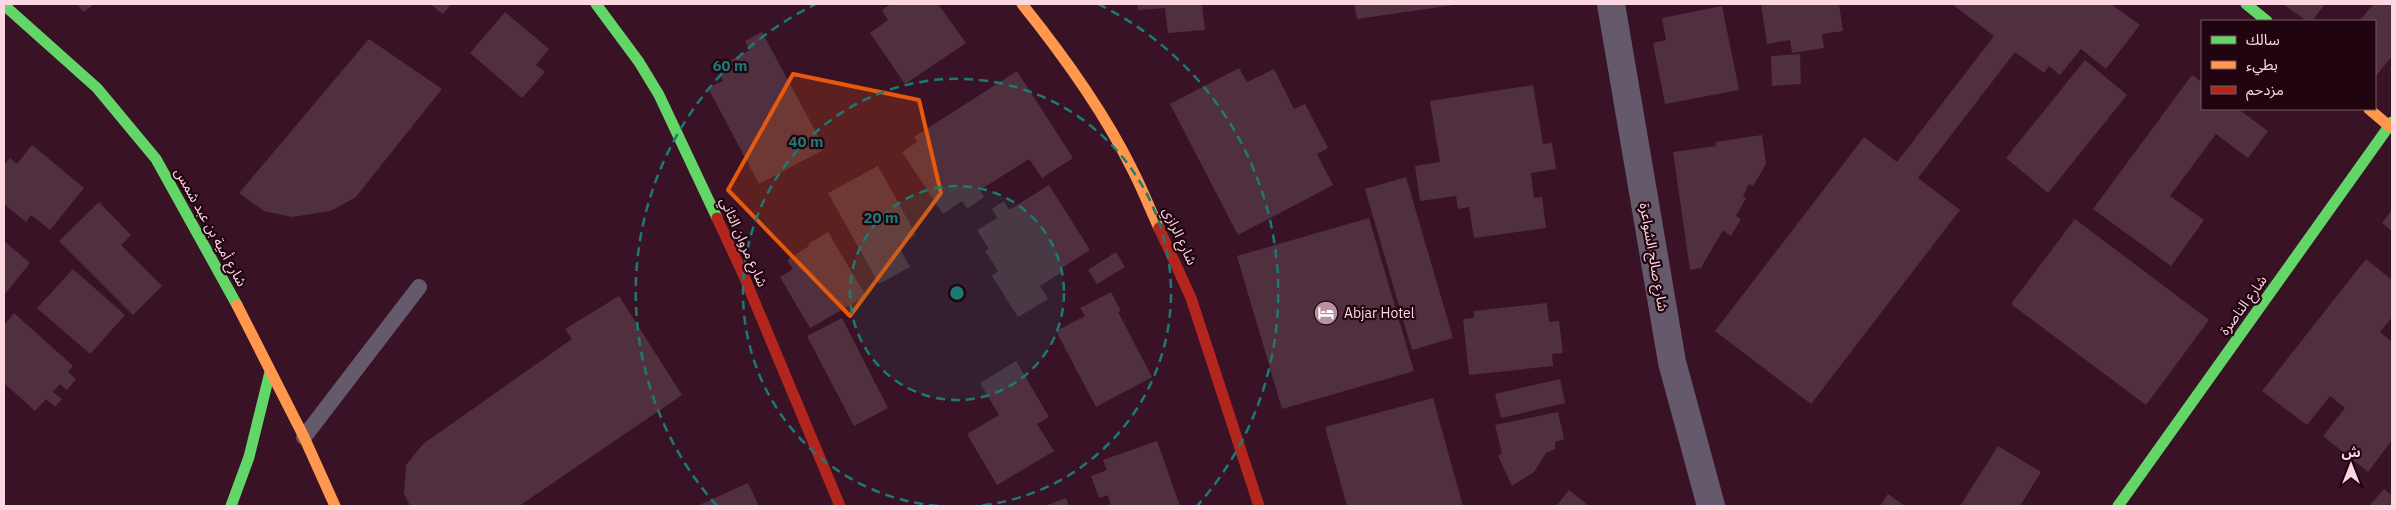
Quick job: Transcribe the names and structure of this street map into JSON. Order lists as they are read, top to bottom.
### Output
{
  "streets": {
    "street": [
      "شارع أمية بن عبد شمس",
      "شارع الرازي",
      "شارع مروان الثاني",
      "شارع صالح الشواعرة",
      "شارع الناصرة"
    ]
  },
  "places": {
    "hotel": ["Abjar Hotel"]
  },
  "legend": ["سالك", "بطيء", "مزدحم"],
  "north": "top",
  "rings": ["60 m", "40 m", "20 m"]
}
